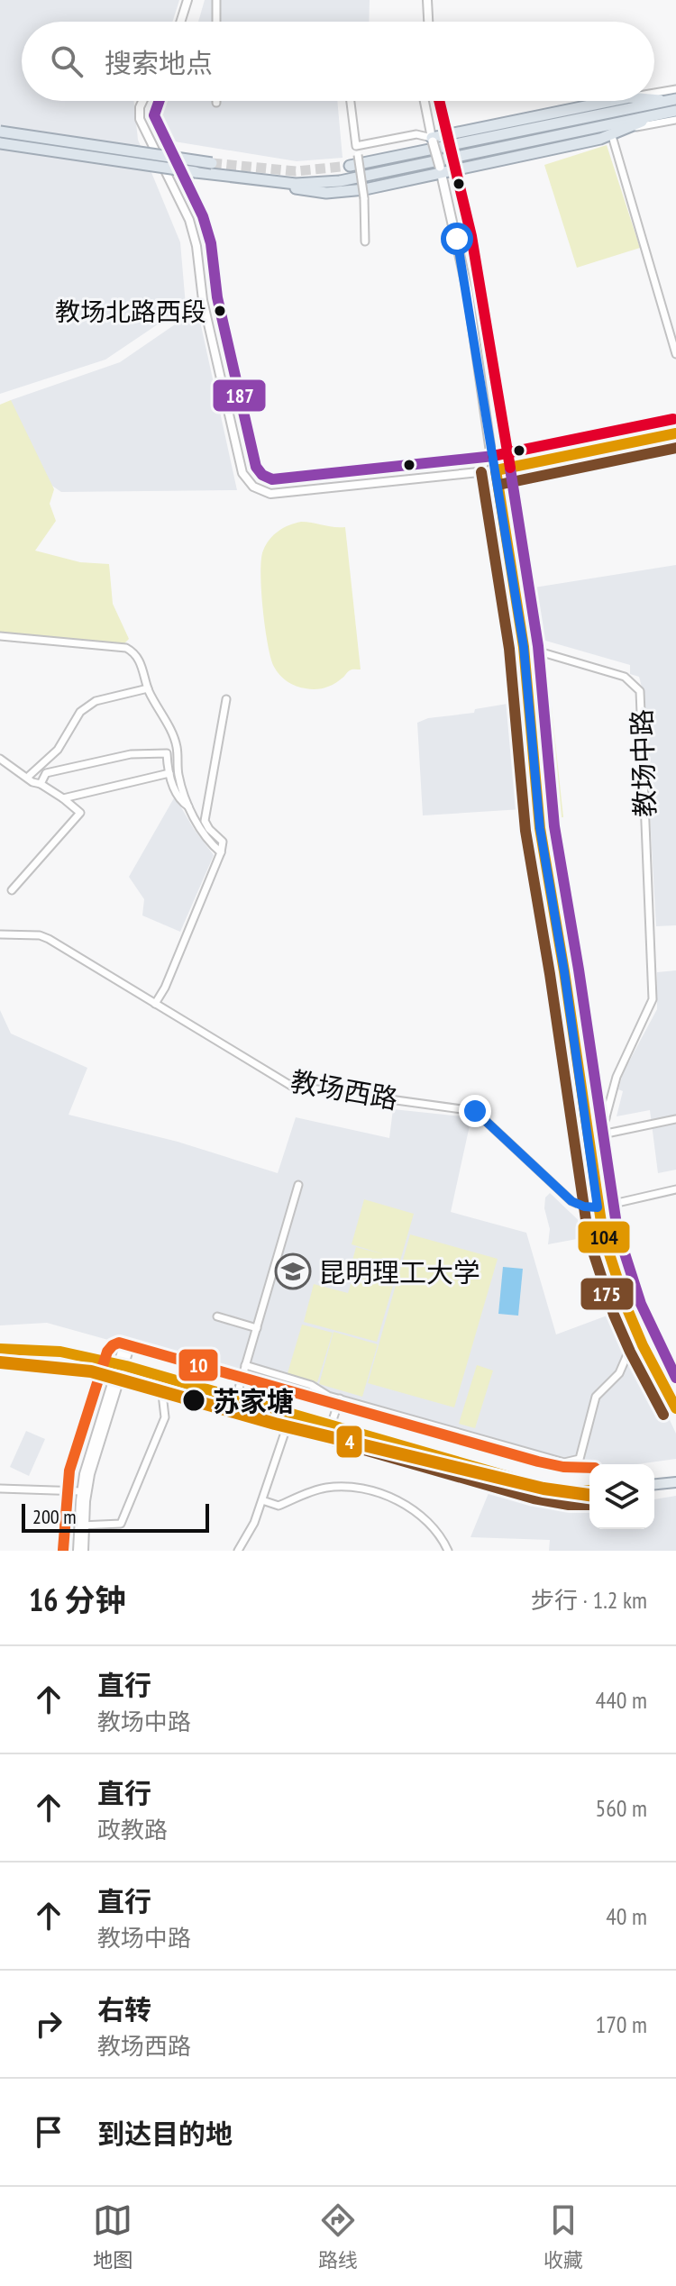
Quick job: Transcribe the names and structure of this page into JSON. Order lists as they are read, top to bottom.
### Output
{
  "streets": {
    "main road": ["教场中路"],
    "street": ["教场西路"]
  },
  "crossings": [
    ["教场中路", "教场西路"]
  ],
  "places": {
    "other": ["教场北路西段", "苏家塘"],
    "school or university": ["昆明理工大学"]
  },
  "lines": [
    "transit line 187",
    "transit line 104",
    "transit line 175",
    "transit line 10",
    "transit line 4"
  ],
  "scale_bar": "200 m",
  "page": {
    "search": "搜索地点",
    "scale": "200 m",
    "heading": ["16 分钟", "步行 · 1.2 km"],
    "list": [
      ["直行", "教场中路", "440 m"],
      ["直行", "政教路", "560 m"],
      ["直行", "教场中路", "40 m"],
      ["右转", "教场西路", "170 m"],
      "到达目的地"
    ],
    "nav": ["地图", "路线", "收藏"]
  }
}
